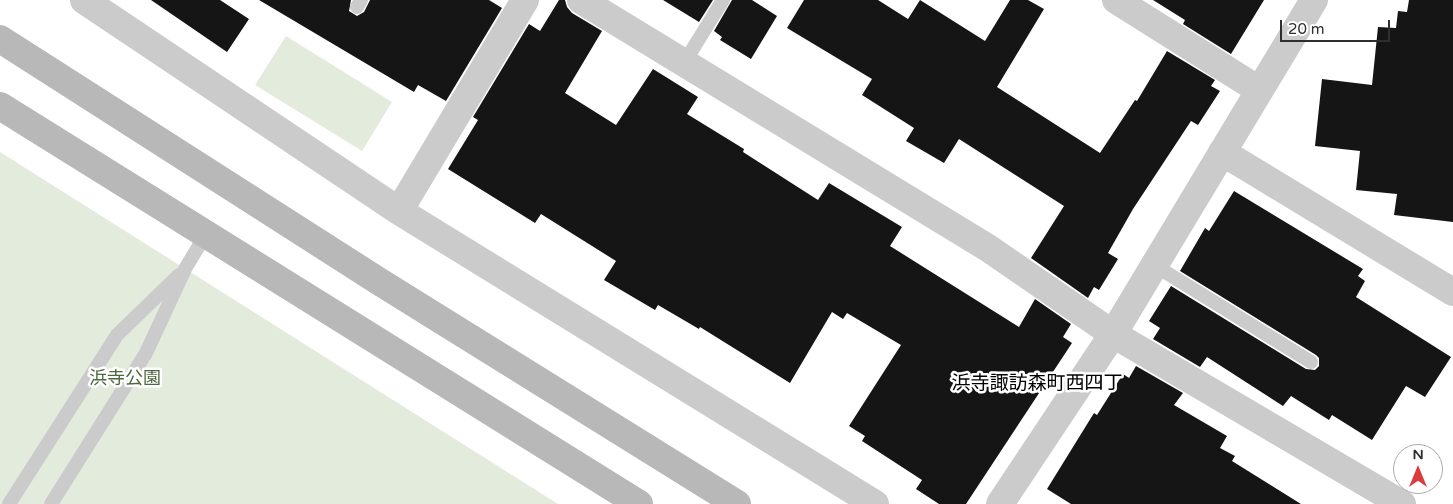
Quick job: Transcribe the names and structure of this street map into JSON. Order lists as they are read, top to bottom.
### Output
{
  "districts": ["浜寺諏訪森町西四丁"],
  "parks": ["浜寺公園"],
  "scale_bar": "20 m",
  "north": "top"
}
